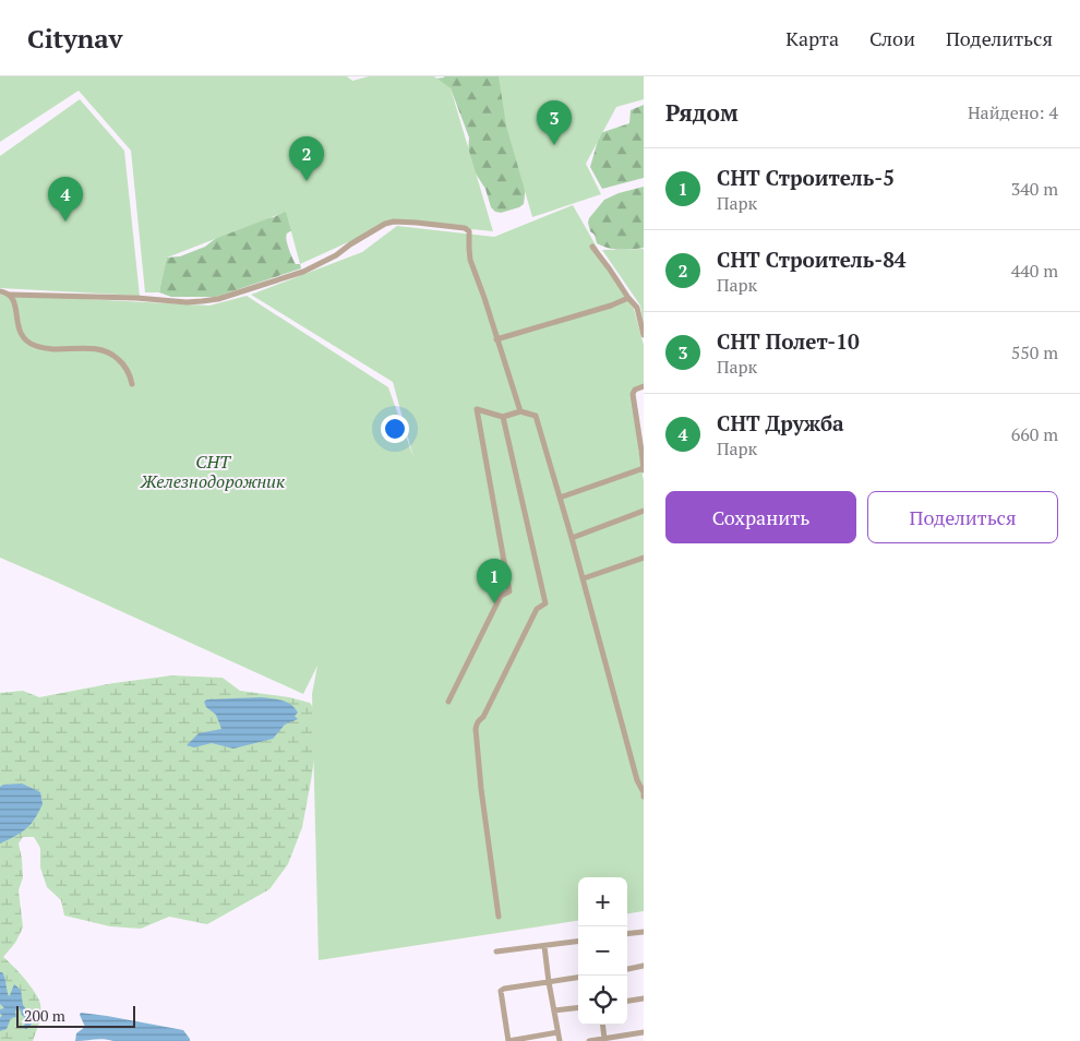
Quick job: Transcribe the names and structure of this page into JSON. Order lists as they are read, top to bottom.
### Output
{
  "parks": ["СНТ Железнодорожник"],
  "scale_bar": "200 m",
  "page": {
    "header": "Citynav",
    "nav": ["Карта", "Слои", "Поделиться"],
    "heading": ["Рядом", "Найдено: 4"],
    "pins": [
      "3",
      "2",
      "4",
      "1"
    ],
    "list": [
      {
        "mark": "1",
        "name": "СНТ Строитель-5",
        "note": "Парк",
        "value": "340 m"
      },
      {
        "mark": "2",
        "name": "СНТ Строитель-84",
        "note": "Парк",
        "value": "440 m"
      },
      {
        "mark": "3",
        "name": "СНТ Полет-10",
        "note": "Парк",
        "value": "550 m"
      },
      {
        "mark": "4",
        "name": "СНТ Дружба",
        "note": "Парк",
        "value": "660 m"
      }
    ],
    "buttons": ["Сохранить", "Поделиться"],
    "map_buttons": ["+", "−"],
    "scale": "200 m"
  }
}
